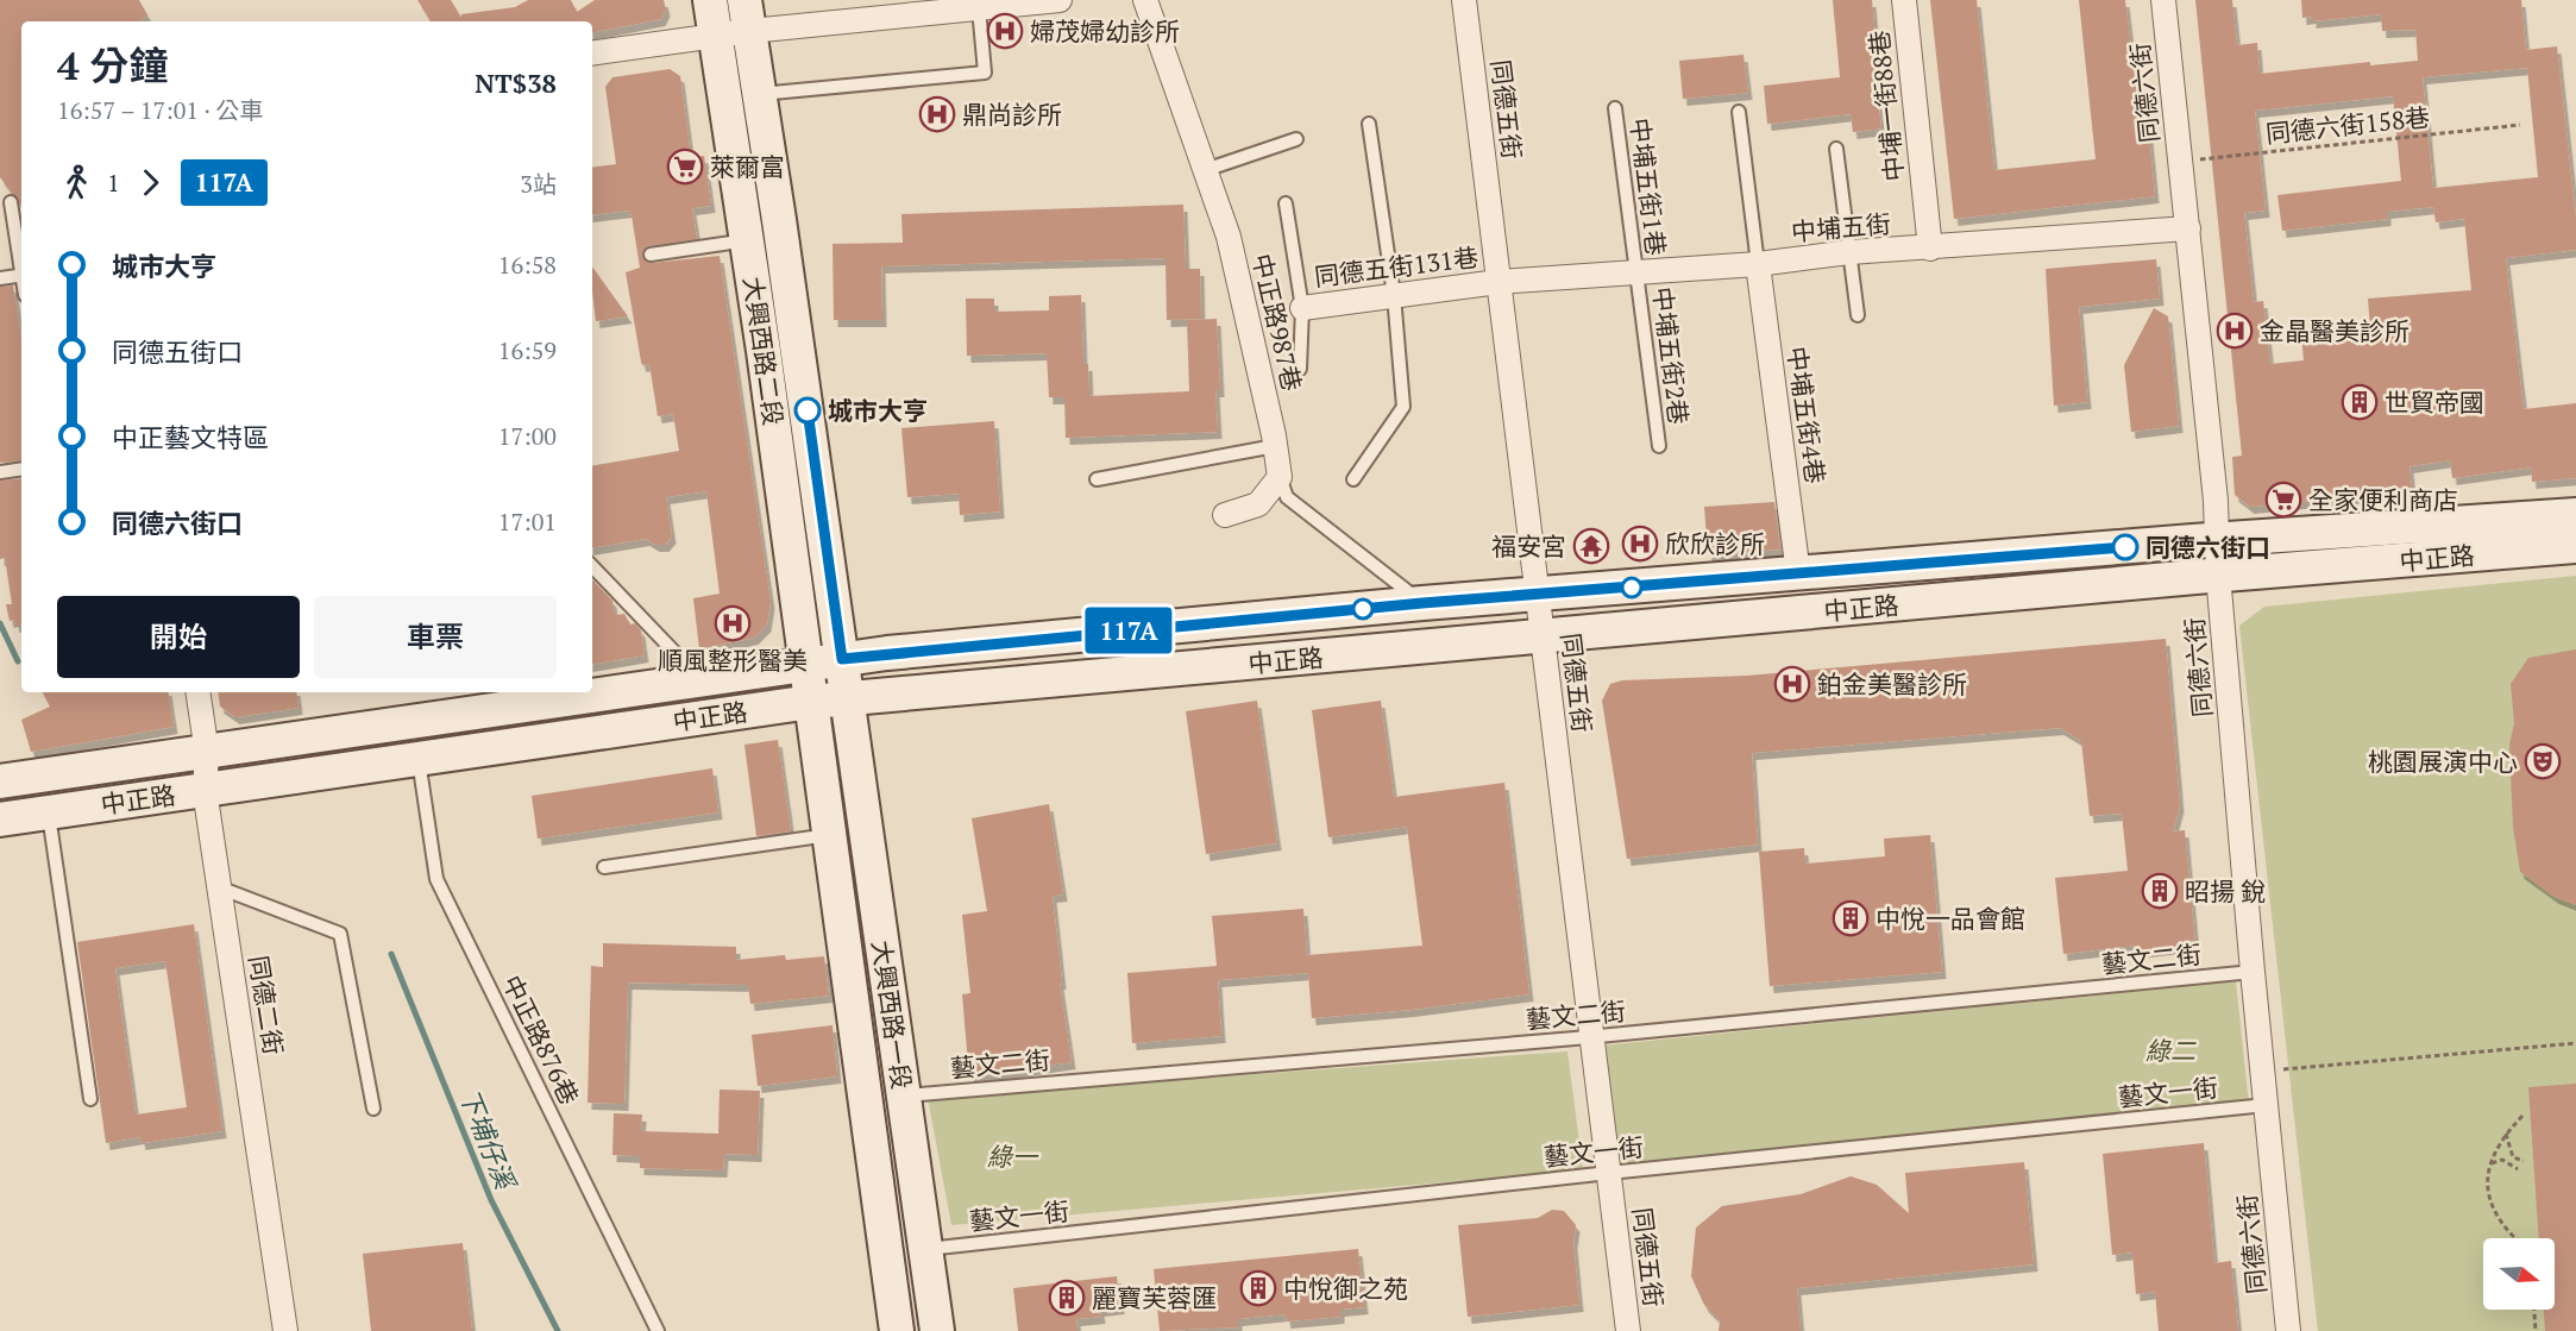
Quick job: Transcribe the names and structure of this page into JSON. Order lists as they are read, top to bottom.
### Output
{
  "streets": {
    "street": [
      "同德六街",
      "中埔一街88巷",
      "同德五街",
      "中埔五街",
      "同德五街131巷",
      "中正路987巷",
      "大興西路二段",
      "中埔五街4巷",
      "中正路",
      "同德二街",
      "大興西路一段"
    ],
    "lane": [
      "中埔五街1巷",
      "中埔五街2巷",
      "藝文二街",
      "中正路876巷",
      "藝文一街"
    ],
    "path": ["同德六街158巷"]
  },
  "crossings": [
    ["同德六街", "同德六街158巷"],
    ["同德六街", "中埔五街"],
    ["同德六街", "中正路"],
    ["同德六街", "藝文二街"],
    ["同德六街", "藝文一街"],
    ["中埔一街88巷", "中埔五街"],
    ["同德五街", "中埔五街"],
    ["同德五街", "同德五街131巷"],
    ["同德五街", "中正路"],
    ["同德五街", "藝文二街"],
    ["同德五街", "藝文一街"],
    ["中埔五街1巷", "中埔五街"],
    ["中埔五街1巷", "中埔五街2巷"],
    ["中埔五街", "同德五街131巷"],
    ["中埔五街", "中埔五街2巷"],
    ["中埔五街", "中埔五街4巷"],
    ["中正路987巷", "中正路"],
    ["大興西路二段", "中正路"],
    ["大興西路二段", "大興西路一段"],
    ["中埔五街4巷", "中正路"],
    ["中正路", "同德二街"],
    ["中正路", "大興西路一段"],
    ["中正路", "中正路876巷"],
    ["藝文二街", "大興西路一段"],
    ["大興西路一段", "藝文一街"]
  ],
  "water": ["下埔仔溪"],
  "parks": ["綠二", "綠一"],
  "places": {
    "hospital": [
      "婦茂婦幼診所",
      "鼎尚診所",
      "金晶醫美診所",
      "欣欣診所",
      "順風整形醫美",
      "鉑金美醫診所"
    ],
    "supermarket": ["萊爾富", "全家便利商店"],
    "building": [
      "世貿帝國",
      "昭揚 銳",
      "中悅一品會館",
      "中悅御之苑",
      "麗寶芙蓉匯"
    ],
    "other": ["城市大亨", "同德六街口"],
    "temple": ["福安宮"],
    "theatre": ["桃園展演中心"]
  },
  "lines": ["bus line 117A"],
  "north": "right",
  "page": {
    "on_map": "117A",
    "heading": ["4 分鐘", "16:57 – 17:01 · 公車", "NT$38"],
    "legs": ["1", "117A", "3站"],
    "list": [
      {
        "name": "城市大亨",
        "value": "16:58"
      },
      {
        "name": "同德五街口",
        "value": "16:59"
      },
      {
        "name": "中正藝文特區",
        "value": "17:00"
      },
      {
        "name": "同德六街口",
        "value": "17:01"
      }
    ],
    "buttons": ["開始", "車票"]
  }
}
